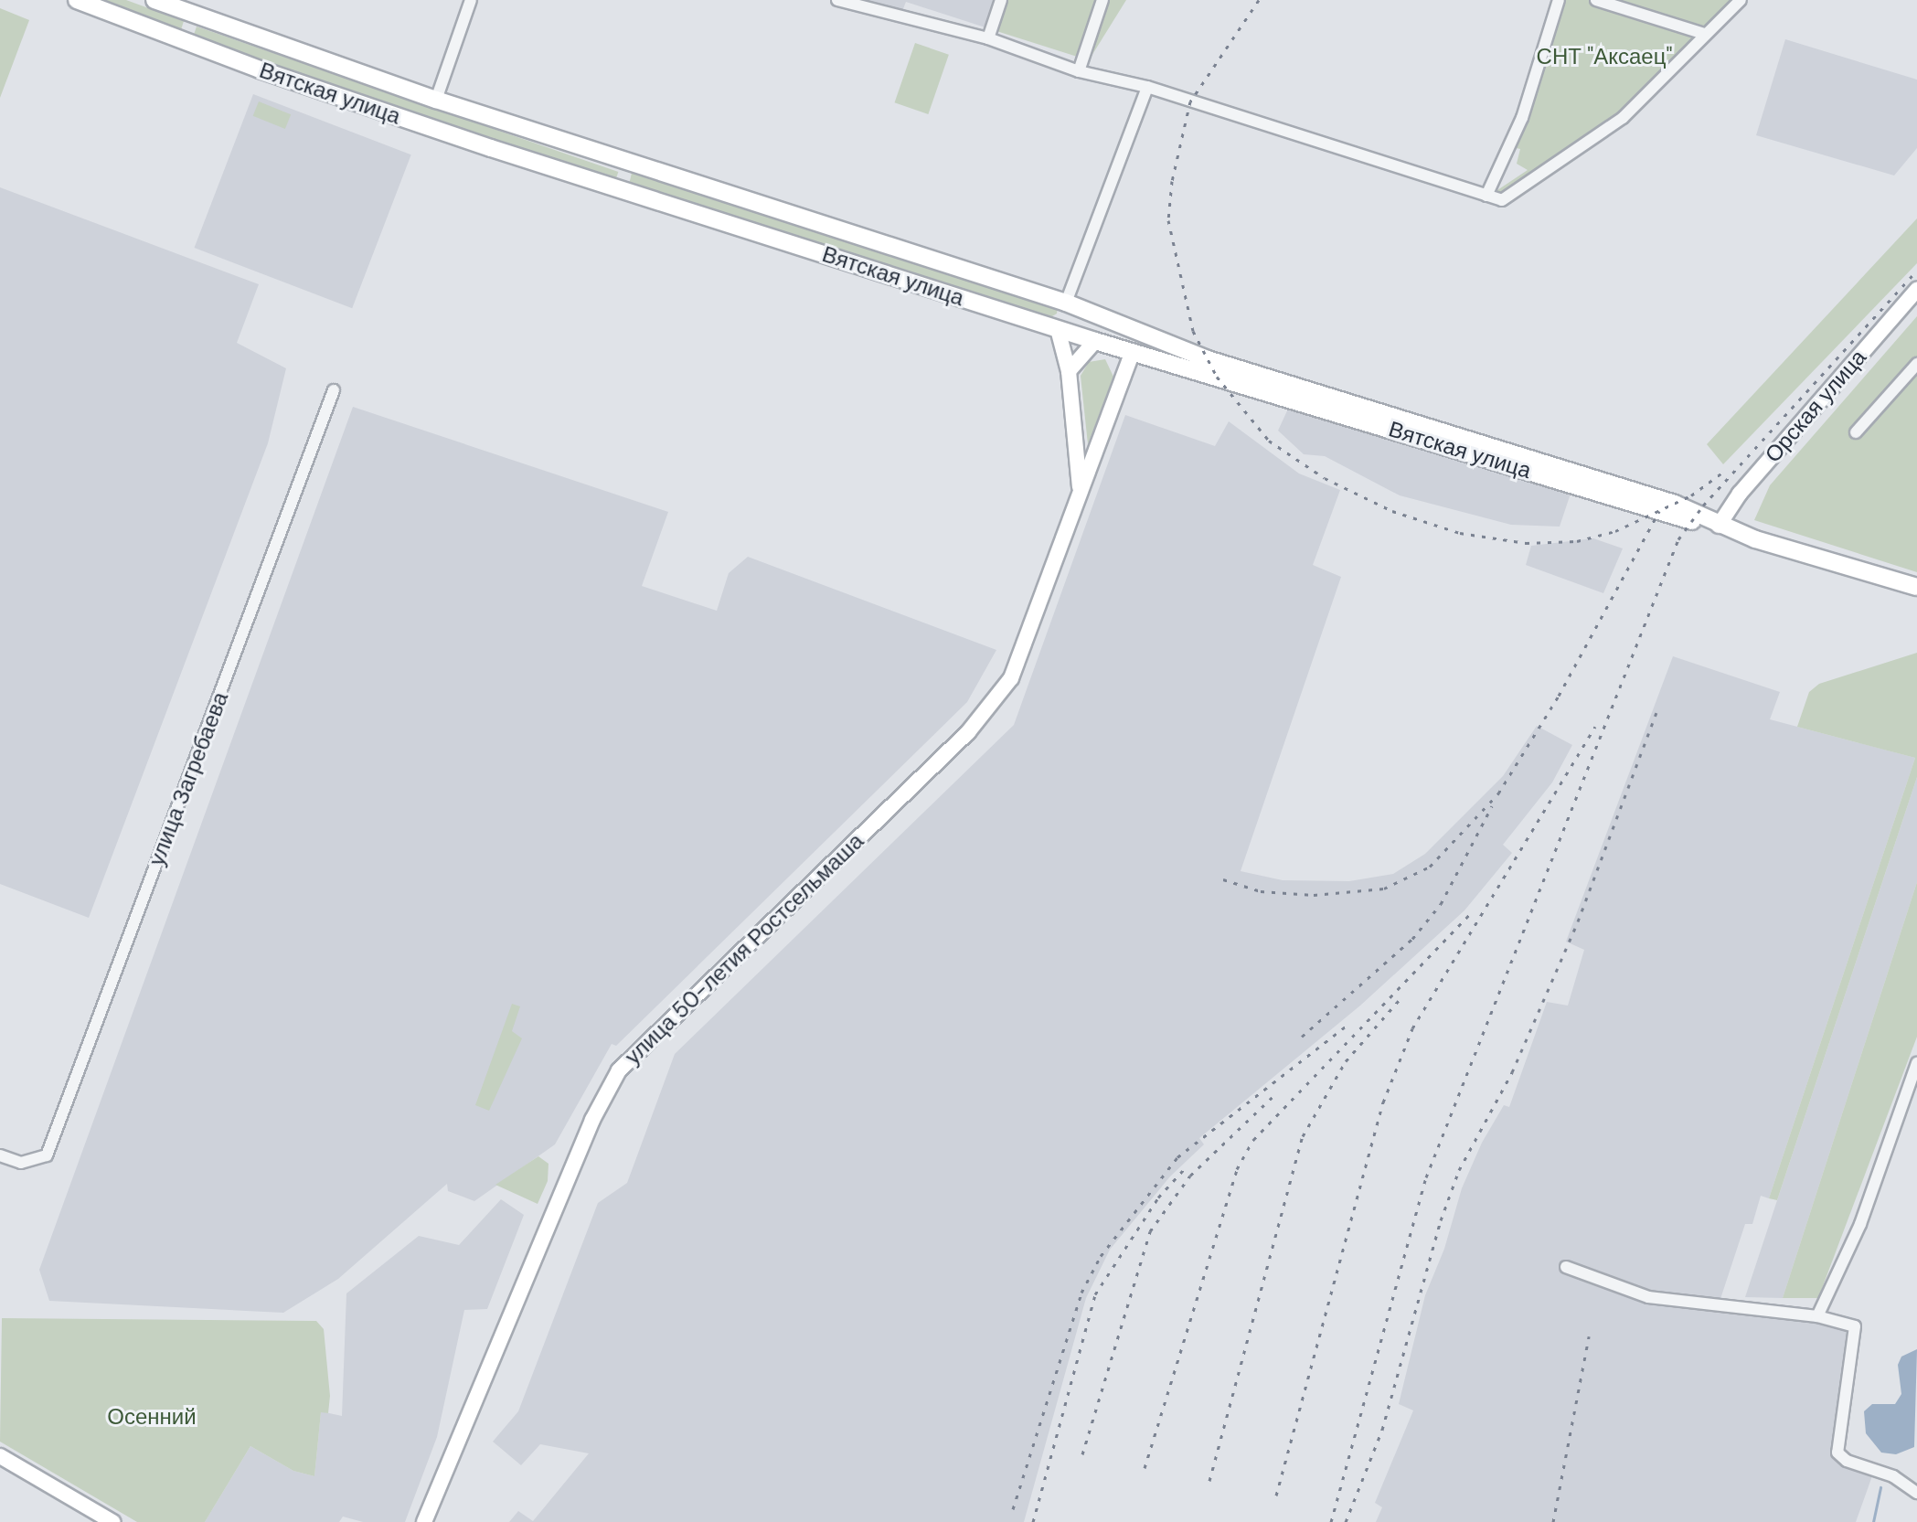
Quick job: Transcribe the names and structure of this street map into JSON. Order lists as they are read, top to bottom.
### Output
{
  "streets": {
    "main road": ["Вятская улица", "Орская улица", "улица 50-летия Ростсельмаша"],
    "street": ["улица Загребаева"]
  },
  "crossings": [
    ["Вятская улица", "Орская улица"],
    ["Вятская улица", "улица 50-летия Ростсельмаша"]
  ],
  "parks": ["СНТ \"Аксаец\"", "Осенний"]
}
